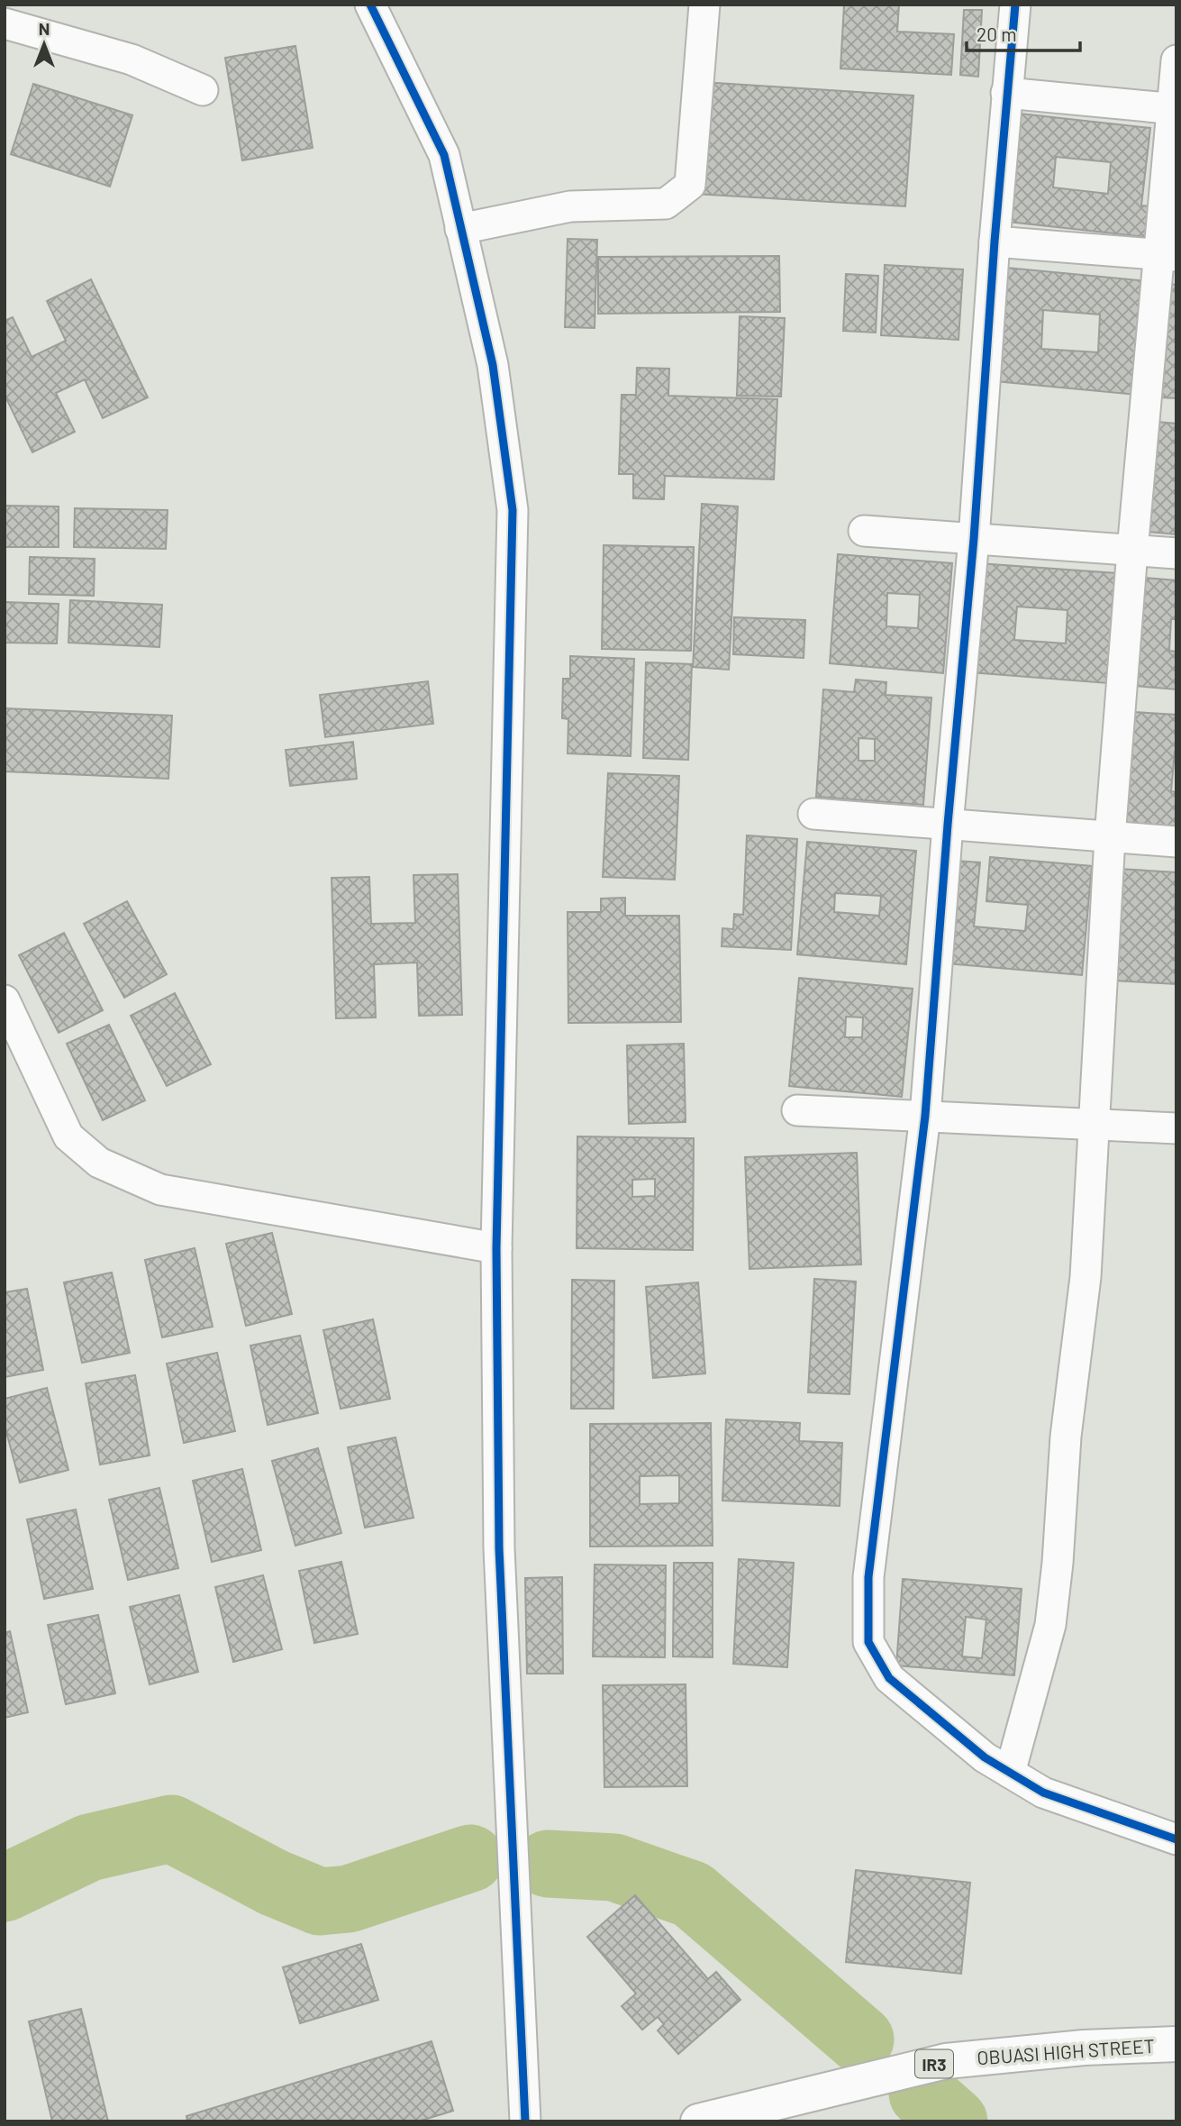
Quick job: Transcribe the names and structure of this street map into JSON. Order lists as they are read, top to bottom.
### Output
{
  "streets": {
    "main road": ["OBUASI HIGH STREET", "IR3"]
  },
  "scale_bar": "20 m",
  "north": "top"
}
